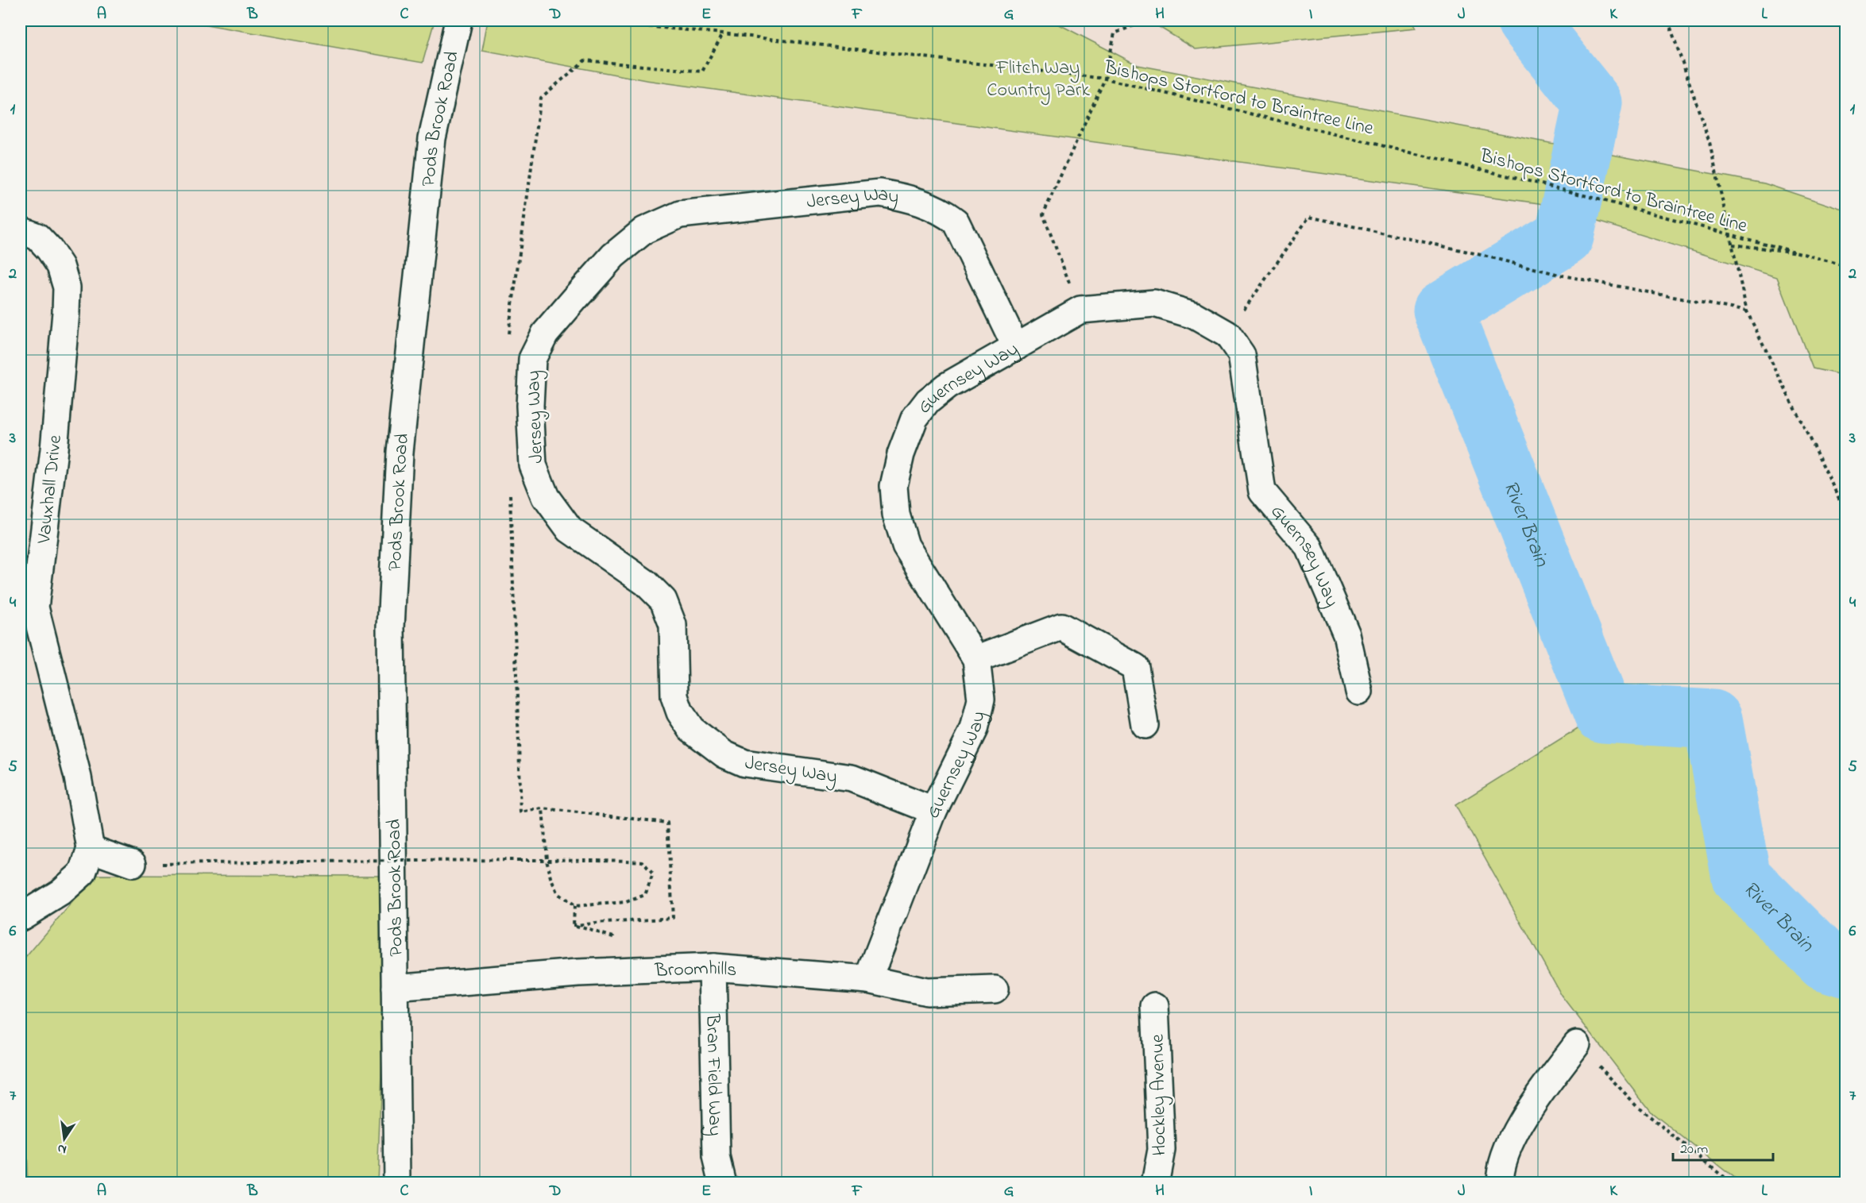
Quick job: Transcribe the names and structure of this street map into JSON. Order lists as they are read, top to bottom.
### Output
{
  "streets": {
    "street": [
      "Pods Brook Road",
      "Jersey Way",
      "Guernsey Way",
      "Vauxhall Drive",
      "Broomhills",
      "Bran Field Way",
      "Hockley Avenue"
    ],
    "path": ["Bishops Stortford to Braintree Line"]
  },
  "crossings": [
    ["Pods Brook Road", "Broomhills"],
    ["Jersey Way", "Guernsey Way"],
    ["Guernsey Way", "Broomhills"],
    ["Broomhills", "Bran Field Way"]
  ],
  "water": ["River Brain"],
  "parks": ["Flitch Way Country Park"],
  "scale_bar": "20 m",
  "north": "bottom",
  "grid": {
    "columns": [
      "A",
      "B",
      "C",
      "D",
      "E",
      "F",
      "G",
      "H",
      "I",
      "J",
      "K",
      "L"
    ],
    "rows": [
      "1",
      "2",
      "3",
      "4",
      "5",
      "6",
      "7"
    ]
  }
}
